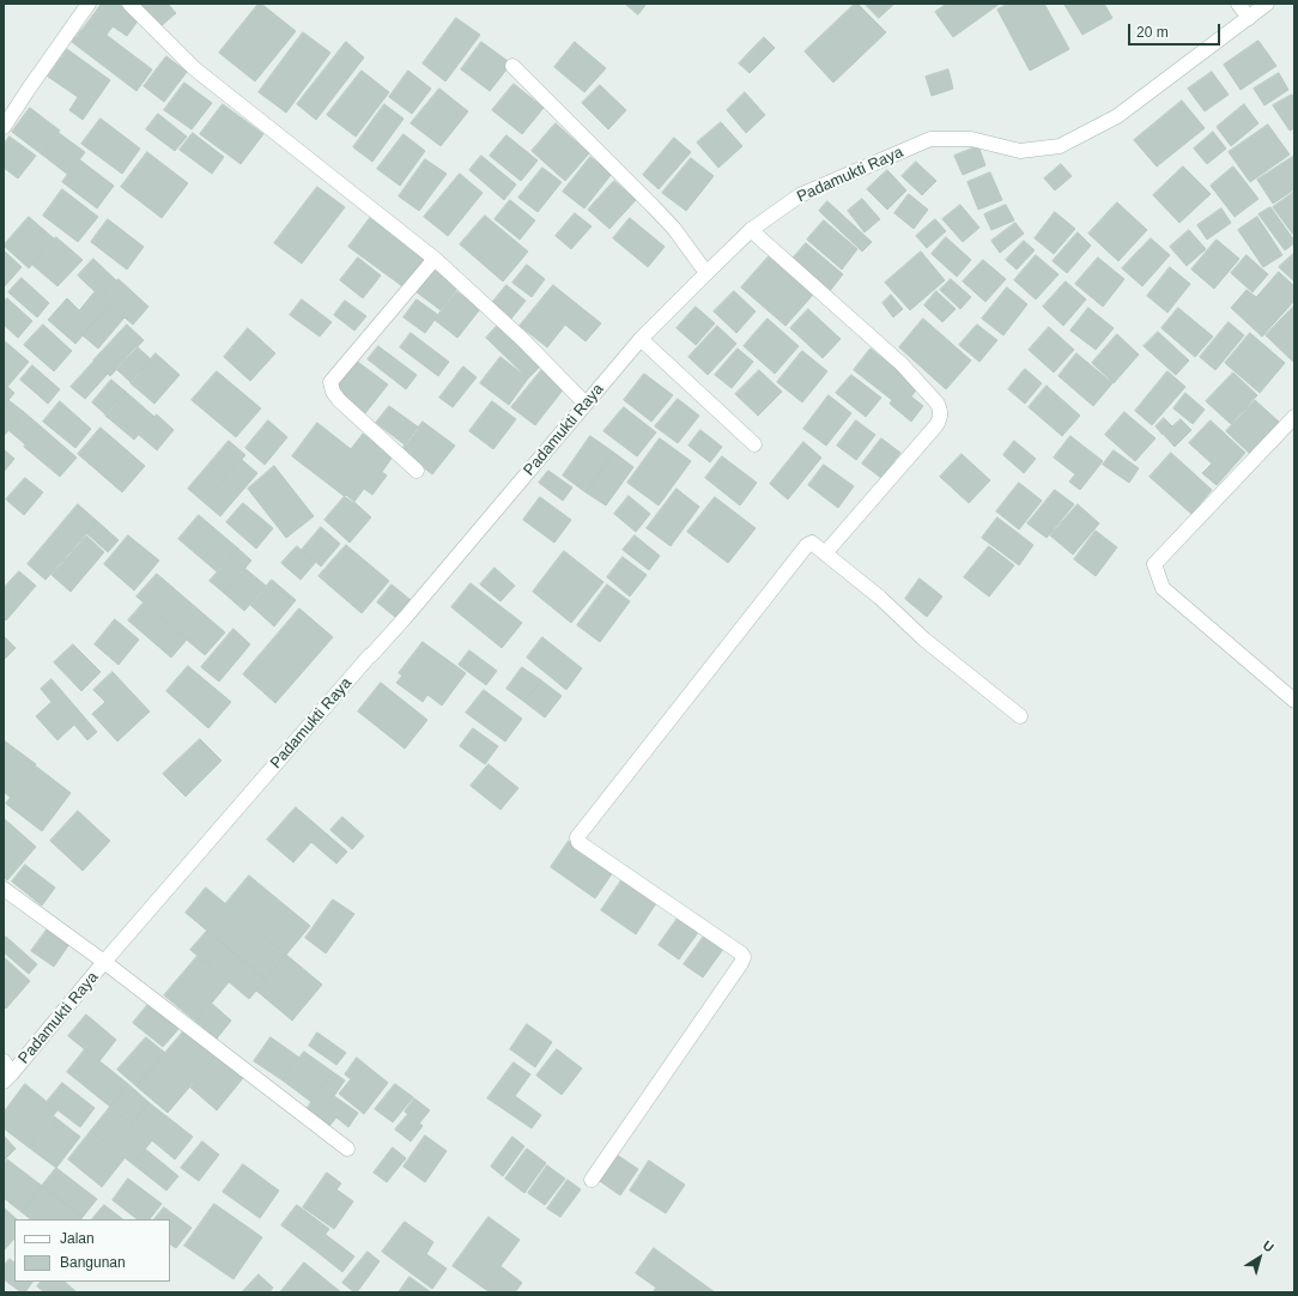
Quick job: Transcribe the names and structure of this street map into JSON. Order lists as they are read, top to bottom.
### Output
{
  "streets": {
    "street": ["Padamukti Raya"]
  },
  "legend": ["Jalan", "Bangunan"],
  "scale_bar": "20 m",
  "north": "top right"
}
